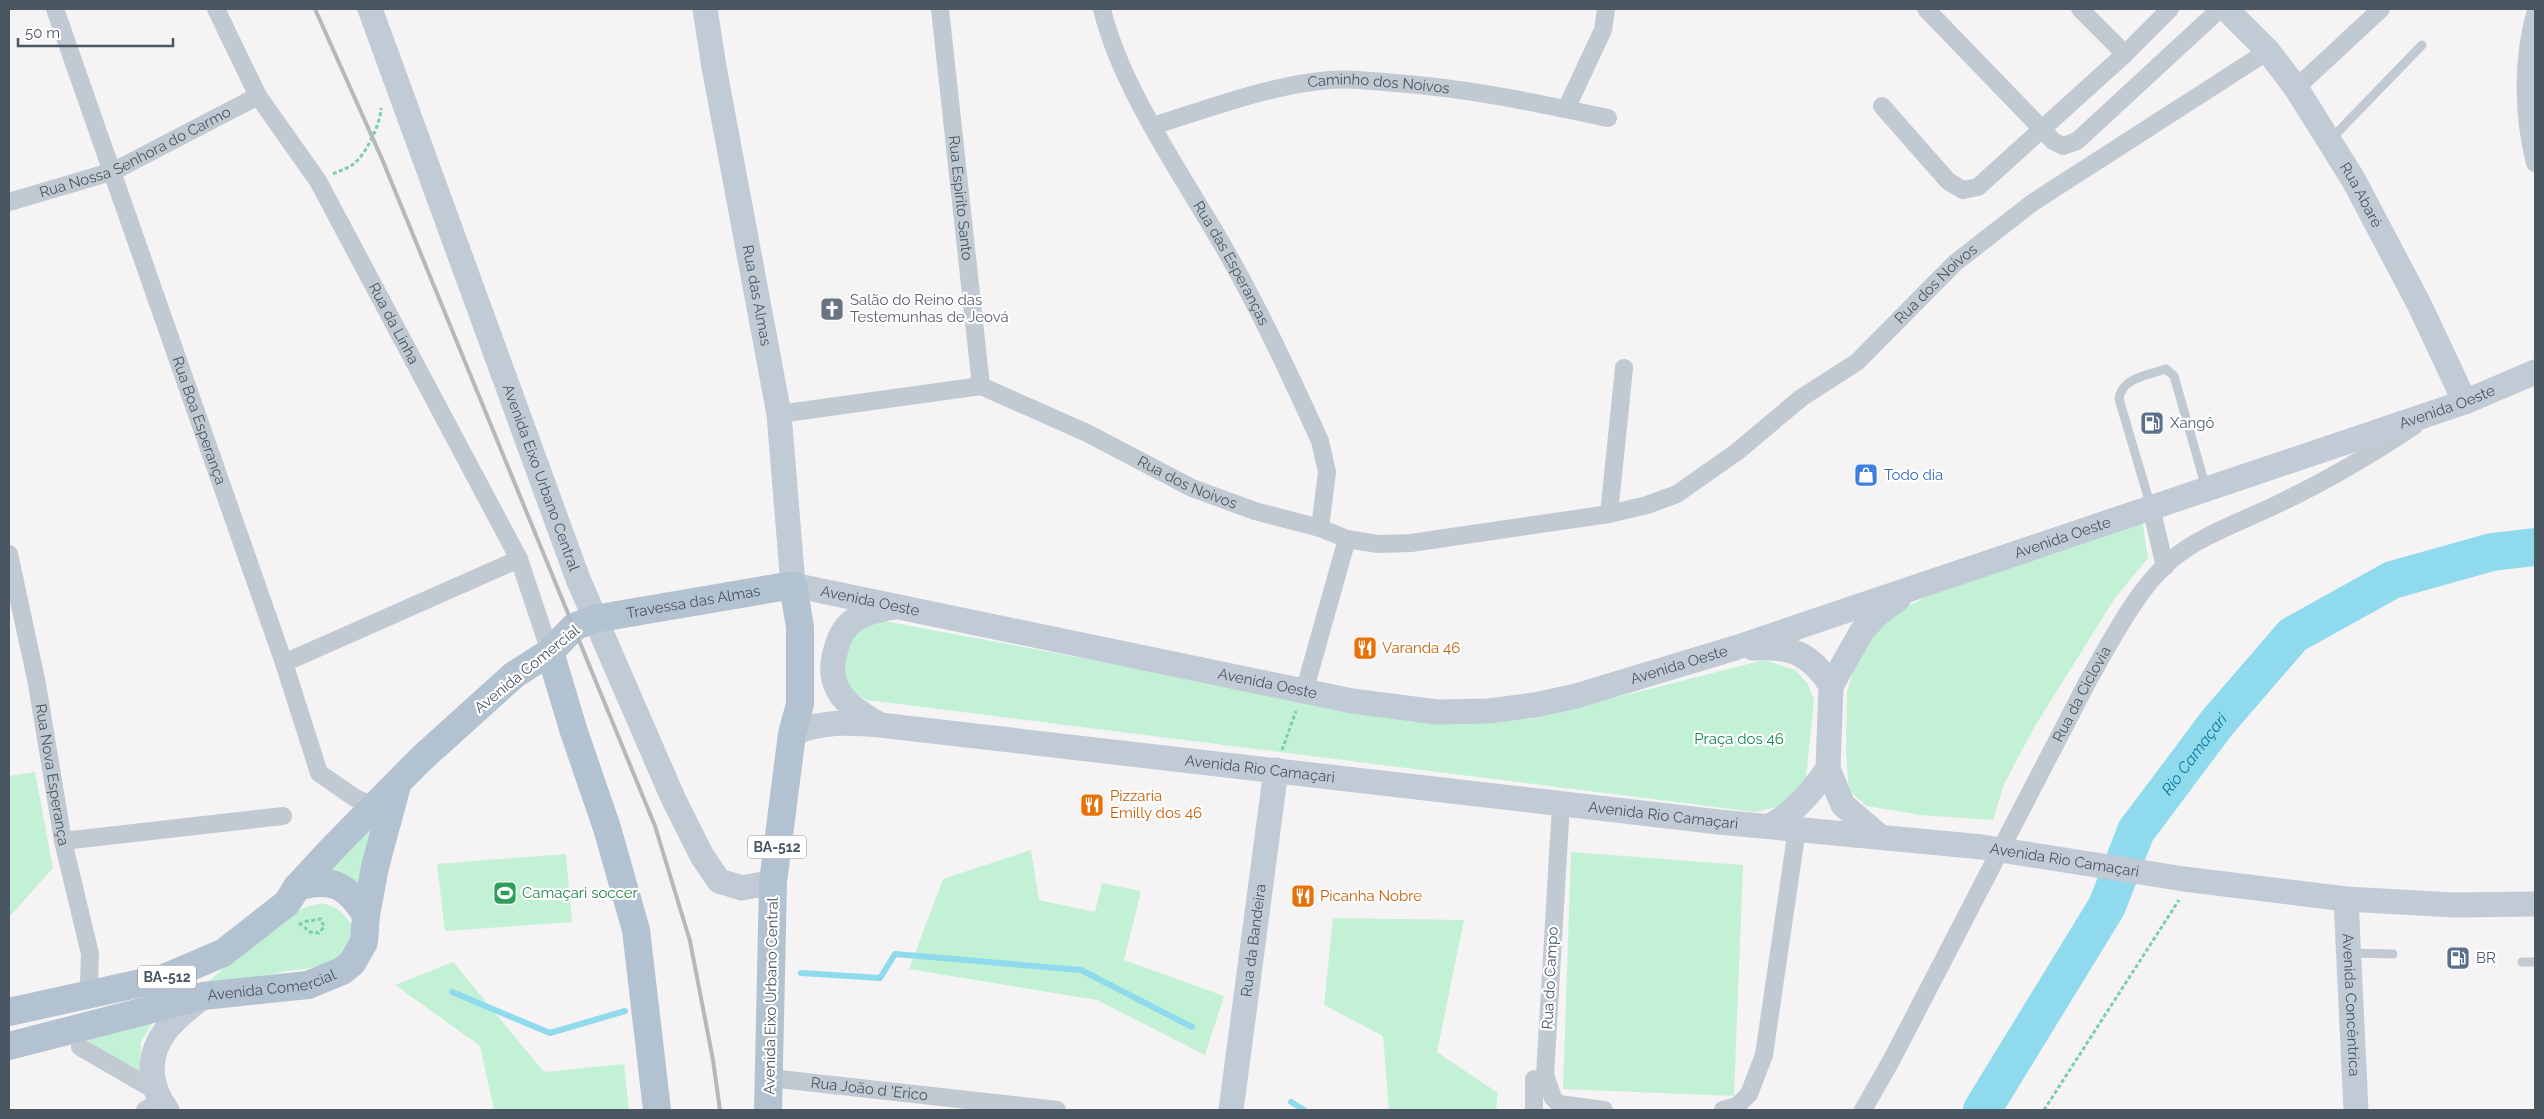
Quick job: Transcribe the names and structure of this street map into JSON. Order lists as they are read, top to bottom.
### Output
{
  "streets": {
    "main road": [
      "Avenida Eixo Urbano Central",
      "Travessa das Almas",
      "Avenida Comercial",
      "BA-512"
    ],
    "street": [
      "Caminho dos Noivos",
      "Rua Nossa Senhora do Carmo",
      "Rua Abaré",
      "Rua Espirito Santo",
      "Rua das Esperanças",
      "Rua dos Noivos",
      "Rua das Almas",
      "Rua da Linha",
      "Avenida Oeste",
      "Rua Boa Esperança",
      "Rua da Ciclovia",
      "Avenida Rio Camaçari",
      "Rua Nova Esperança",
      "Rua da Bandeira",
      "Rua do Campo",
      "Avenida Concêntrica",
      "Rua João d 'Erico"
    ]
  },
  "crossings": [
    ["Caminho dos Noivos", "Rua das Esperanças"],
    ["Rua Nossa Senhora do Carmo", "Rua da Linha"],
    ["Rua Nossa Senhora do Carmo", "Rua Boa Esperança"],
    ["Rua Abaré", "Rua dos Noivos"],
    ["Rua Abaré", "Avenida Oeste"],
    ["Rua Espirito Santo", "Rua dos Noivos"],
    ["Rua das Esperanças", "Rua dos Noivos"],
    ["Rua das Almas", "Avenida Oeste"],
    ["Rua das Almas", "Avenida Eixo Urbano Central"],
    ["Rua das Almas", "Travessa das Almas"],
    ["Rua da Linha", "Avenida Comercial"],
    ["Avenida Oeste", "Avenida Eixo Urbano Central"],
    ["Avenida Oeste", "Travessa das Almas"],
    ["Avenida Oeste", "Rua da Ciclovia"],
    ["Rua Boa Esperança", "Avenida Comercial"],
    ["Avenida Eixo Urbano Central", "Travessa das Almas"],
    ["Avenida Eixo Urbano Central", "Avenida Comercial"],
    ["Avenida Eixo Urbano Central", "Avenida Rio Camaçari"],
    ["Avenida Eixo Urbano Central", "Rua João d 'Erico"],
    ["Travessa das Almas", "Avenida Comercial"],
    ["Avenida Comercial", "Rua Nova Esperança"],
    ["Rua da Ciclovia", "Avenida Rio Camaçari"],
    ["Avenida Rio Camaçari", "Rua da Bandeira"],
    ["Avenida Rio Camaçari", "Rua do Campo"],
    ["Avenida Rio Camaçari", "Avenida Concêntrica"]
  ],
  "water": ["Rio Camaçari"],
  "parks": ["Praça dos 46"],
  "places": {
    "church": ["Salão do Reino das Testemunhas de Jeová"],
    "fuel station": ["Xangô", "BR"],
    "shop": ["Todo dia"],
    "restaurant": ["Varanda 46", "Pizzaria Emilly dos 46", "Picanha Nobre"],
    "sports": ["Camaçari soccer"]
  },
  "scale_bar": "50 m"
}
